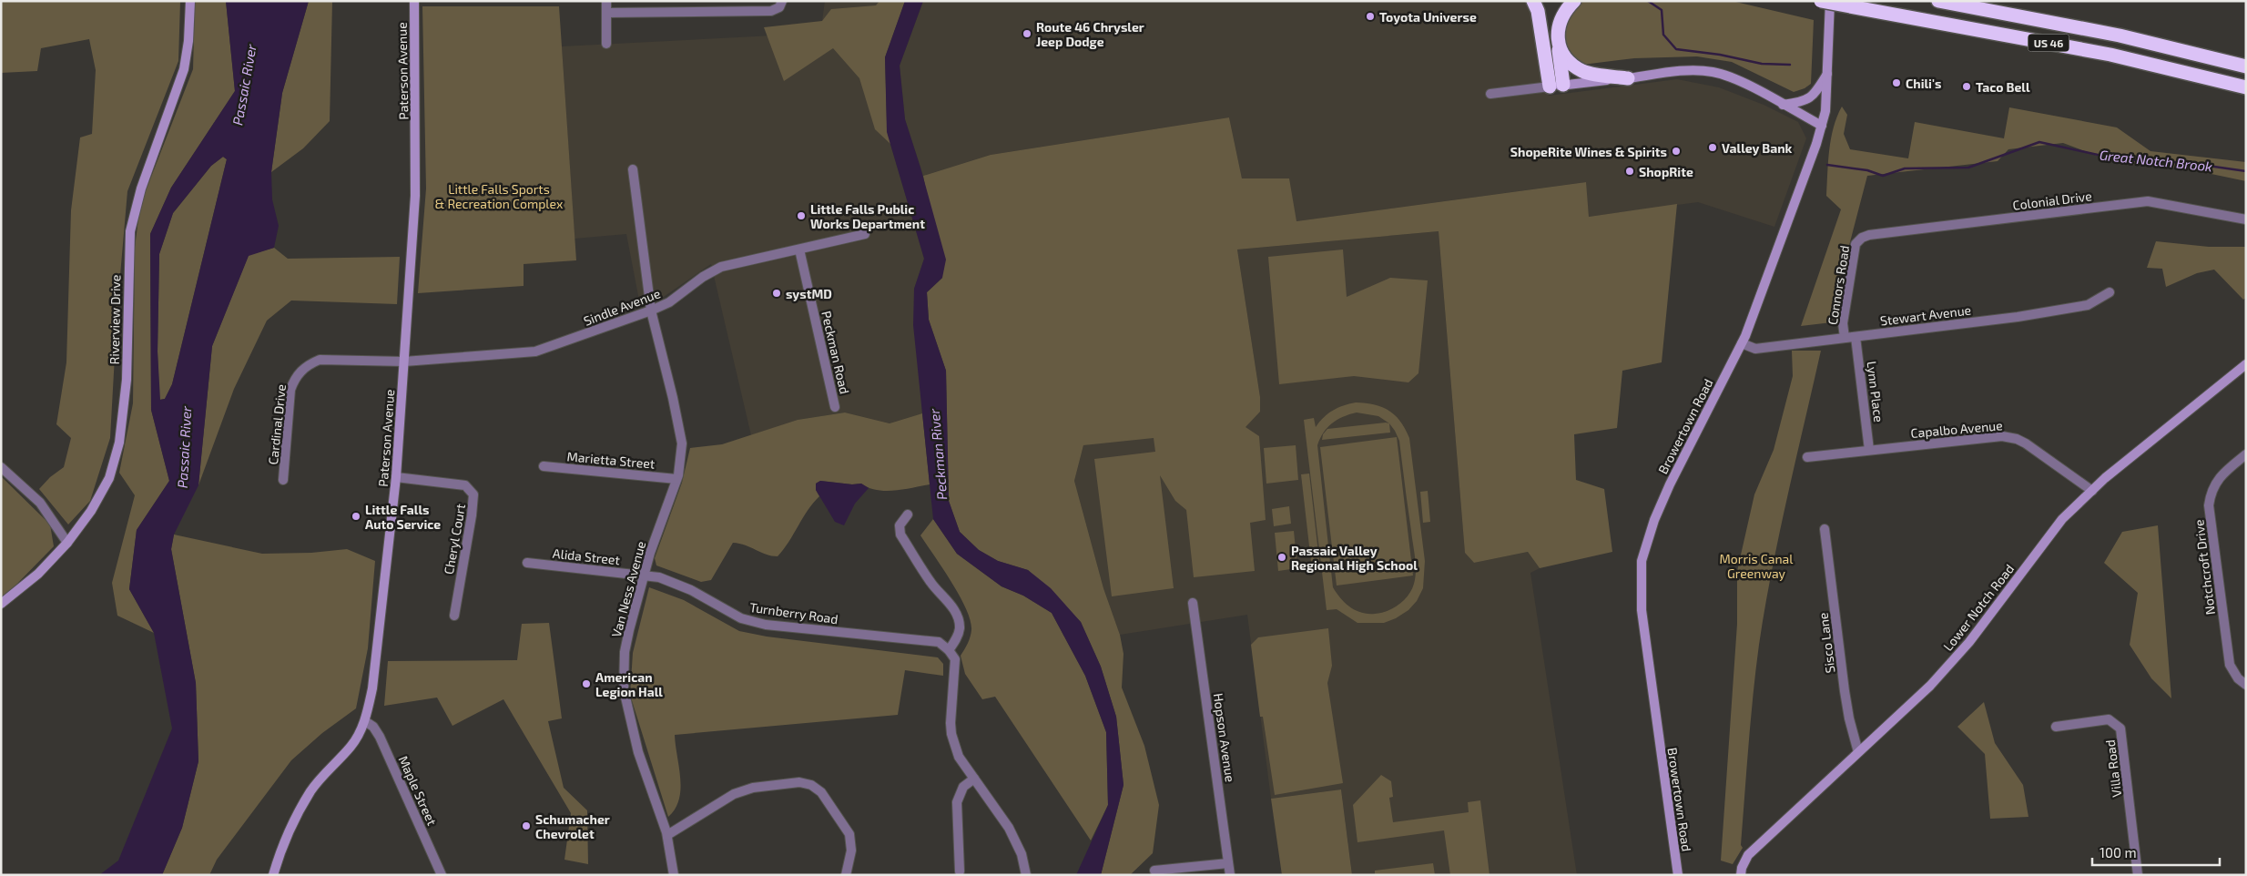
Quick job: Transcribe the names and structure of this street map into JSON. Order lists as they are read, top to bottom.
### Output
{
  "streets": {
    "highway": ["US 46"],
    "street": [
      "Paterson Avenue",
      "Colonial Drive",
      "Connors Road",
      "Sindle Avenue",
      "Stewart Avenue",
      "Riverview Drive",
      "Peckman Road",
      "Lynn Place",
      "Cardinal Drive",
      "Browertown Road",
      "Capalbo Avenue",
      "Marietta Street",
      "Cheryl Court",
      "Alida Street",
      "Notchcroft Drive",
      "Van Ness Avenue",
      "Lower Notch Road",
      "Turnberry Road",
      "Sisco Lane",
      "Hopson Avenue",
      "Villa Road",
      "Maple Street"
    ]
  },
  "crossings": [
    ["Paterson Avenue", "Sindle Avenue"],
    ["Paterson Avenue", "Cardinal Drive"],
    ["Paterson Avenue", "Cheryl Court"],
    ["Paterson Avenue", "Maple Street"],
    ["Colonial Drive", "Connors Road"],
    ["Connors Road", "Stewart Avenue"],
    ["Sindle Avenue", "Peckman Road"],
    ["Sindle Avenue", "Cardinal Drive"],
    ["Sindle Avenue", "Van Ness Avenue"],
    ["Stewart Avenue", "Lynn Place"],
    ["Stewart Avenue", "Browertown Road"],
    ["Lynn Place", "Capalbo Avenue"],
    ["Capalbo Avenue", "Lower Notch Road"],
    ["Marietta Street", "Van Ness Avenue"],
    ["Alida Street", "Van Ness Avenue"],
    ["Alida Street", "Turnberry Road"],
    ["Van Ness Avenue", "Turnberry Road"],
    ["Lower Notch Road", "Sisco Lane"]
  ],
  "water": ["Passaic River", "Great Notch Brook", "Peckman River"],
  "parks": ["Little Falls Sports & Recreation Complex", "Morris Canal Greenway"],
  "places": [
    "Toyota Universe",
    "Route 46 Chrysler Jeep Dodge",
    "Chili's",
    "Taco Bell",
    "Valley Bank",
    "ShopeRite Wines & Spirits",
    "ShopRite",
    "Little Falls Public Works Department",
    "systMD",
    "Little Falls Auto Service",
    "Passaic Valley Regional High School",
    "American Legion Hall",
    "Schumacher Chevrolet"
  ],
  "scale_bar": "100 m"
}
